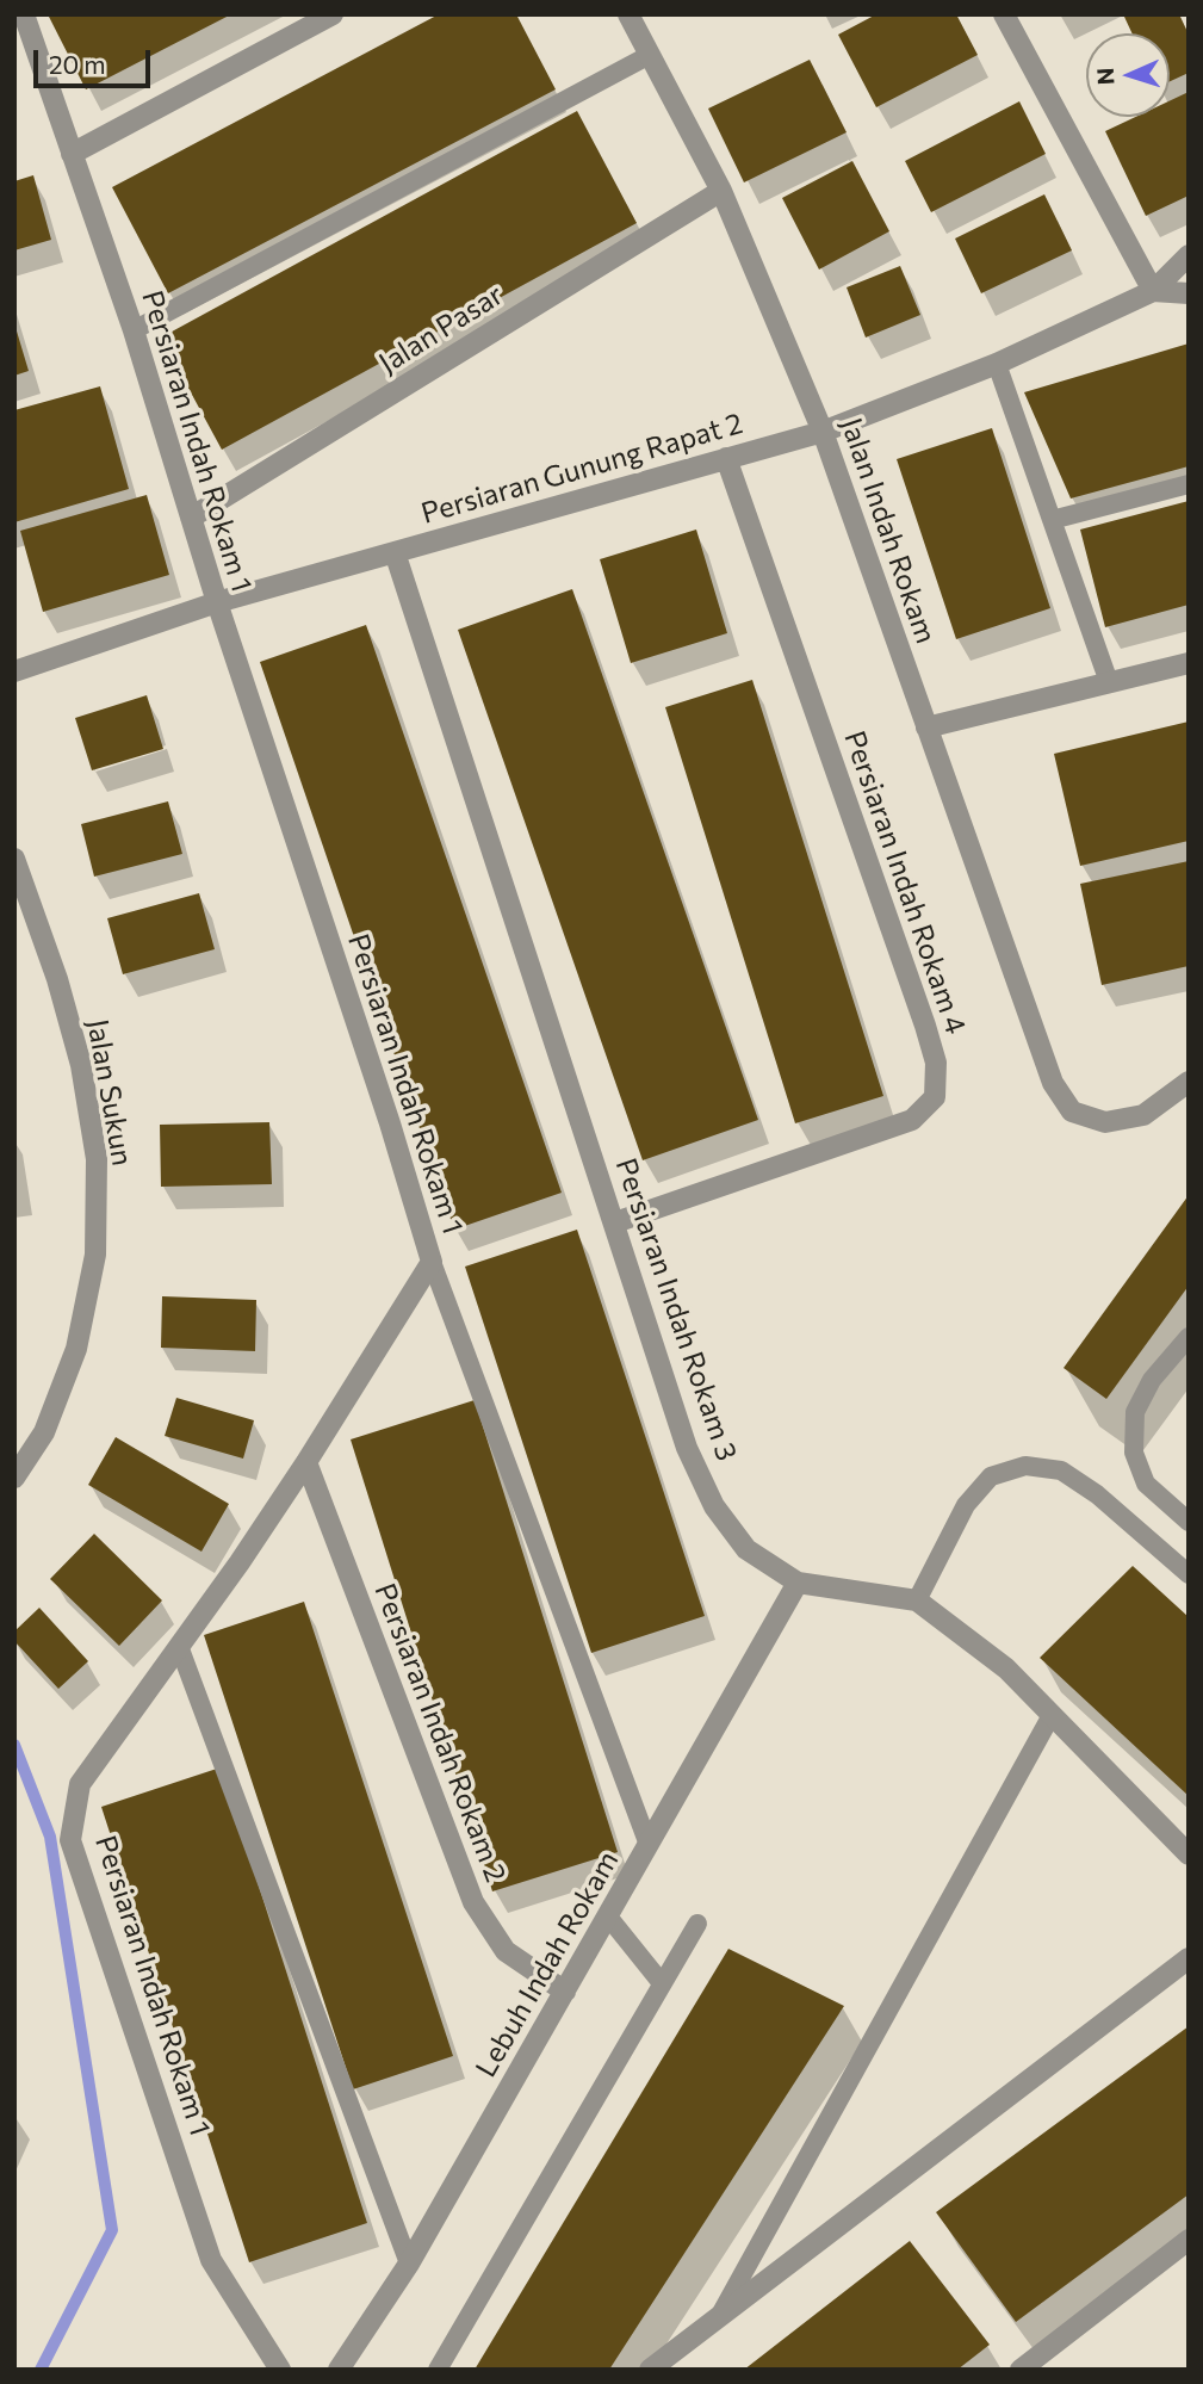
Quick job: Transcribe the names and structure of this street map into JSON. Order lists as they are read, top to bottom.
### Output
{
  "streets": {
    "street": [
      "Jalan Pasar",
      "Persiaran Indah Rokam 1",
      "Persiaran Gunung Rapat 2",
      "Jalan Indah Rokam",
      "Persiaran Indah Rokam 4",
      "Jalan Sukun",
      "Persiaran Indah Rokam 3",
      "Persiaran Indah Rokam 2",
      "Lebuh Indah Rokam"
    ]
  },
  "crossings": [
    ["Jalan Pasar", "Persiaran Indah Rokam 1"],
    ["Jalan Pasar", "Jalan Indah Rokam"],
    ["Persiaran Indah Rokam 1", "Persiaran Gunung Rapat 2"],
    ["Persiaran Indah Rokam 1", "Persiaran Indah Rokam 2"],
    ["Persiaran Gunung Rapat 2", "Jalan Indah Rokam"],
    ["Persiaran Gunung Rapat 2", "Persiaran Indah Rokam 4"],
    ["Persiaran Gunung Rapat 2", "Persiaran Indah Rokam 3"],
    ["Persiaran Indah Rokam 4", "Persiaran Indah Rokam 3"],
    ["Persiaran Indah Rokam 3", "Lebuh Indah Rokam"],
    ["Persiaran Indah Rokam 2", "Lebuh Indah Rokam"]
  ],
  "scale_bar": "20 m",
  "north": "left"
}
